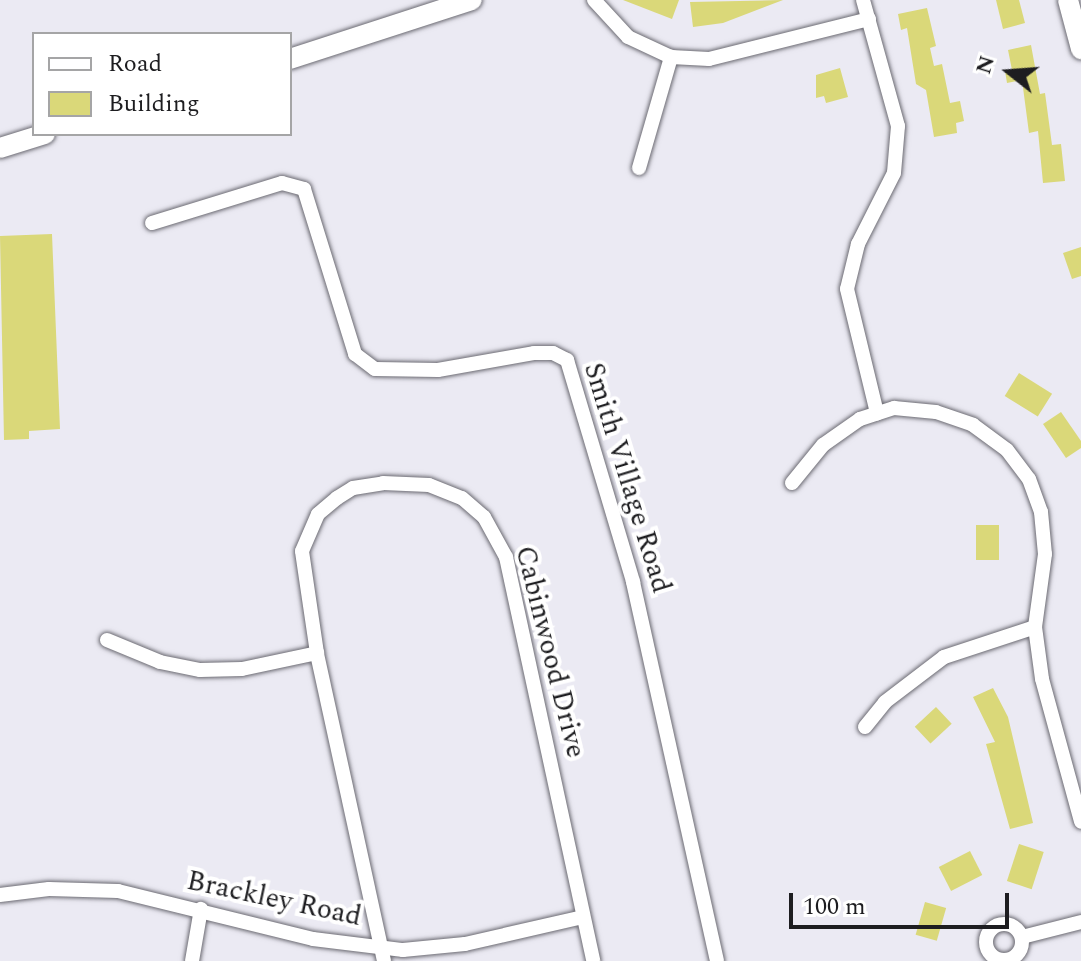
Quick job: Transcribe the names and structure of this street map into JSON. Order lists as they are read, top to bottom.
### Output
{
  "streets": {
    "street": ["Smith Village Road", "Cabinwood Drive", "Brackley Road"]
  },
  "crossings": [
    ["Cabinwood Drive", "Brackley Road"]
  ],
  "legend": ["Road", "Building"],
  "scale_bar": "100 m",
  "north": "left"
}
